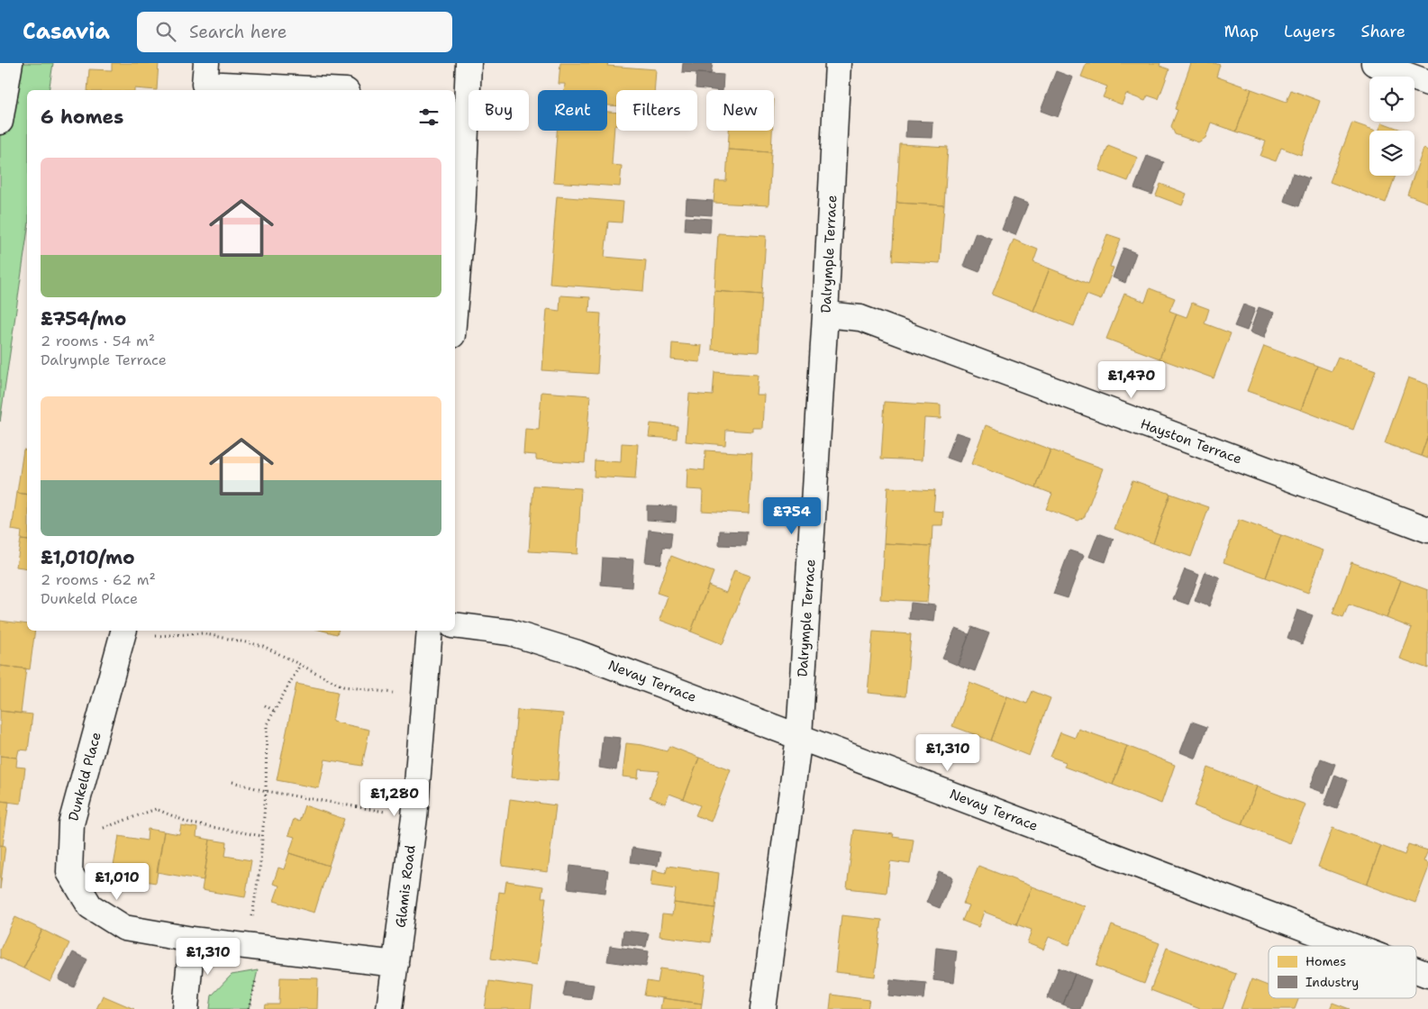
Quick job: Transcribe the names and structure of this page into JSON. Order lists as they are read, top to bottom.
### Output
{
  "streets": {
    "street": [
      "Dalrymple Terrace",
      "Hayston Terrace",
      "Nevay Terrace",
      "Dunkeld Place",
      "Glamis Road"
    ]
  },
  "crossings": [
    ["Dalrymple Terrace", "Hayston Terrace"],
    ["Dalrymple Terrace", "Nevay Terrace"],
    ["Dunkeld Place", "Glamis Road"]
  ],
  "legend": ["Homes", "Industry"],
  "page": {
    "header": "Casavia",
    "search": "Search here",
    "nav": ["Map", "Layers", "Share"],
    "chip": [
      "Buy",
      "Rent",
      "Filters",
      "New"
    ],
    "heading": "6 homes",
    "list": [
      {
        "name": "£754/mo",
        "note": "2 rooms · 54 m² · Dalrymple Terrace"
      },
      {
        "name": "£1,010/mo",
        "note": "2 rooms · 62 m² · Dunkeld Place"
      }
    ],
    "price": [
      "£1,470",
      "£754",
      "£1,310",
      "£1,280",
      "£1,010",
      "£1,310"
    ]
  }
}
